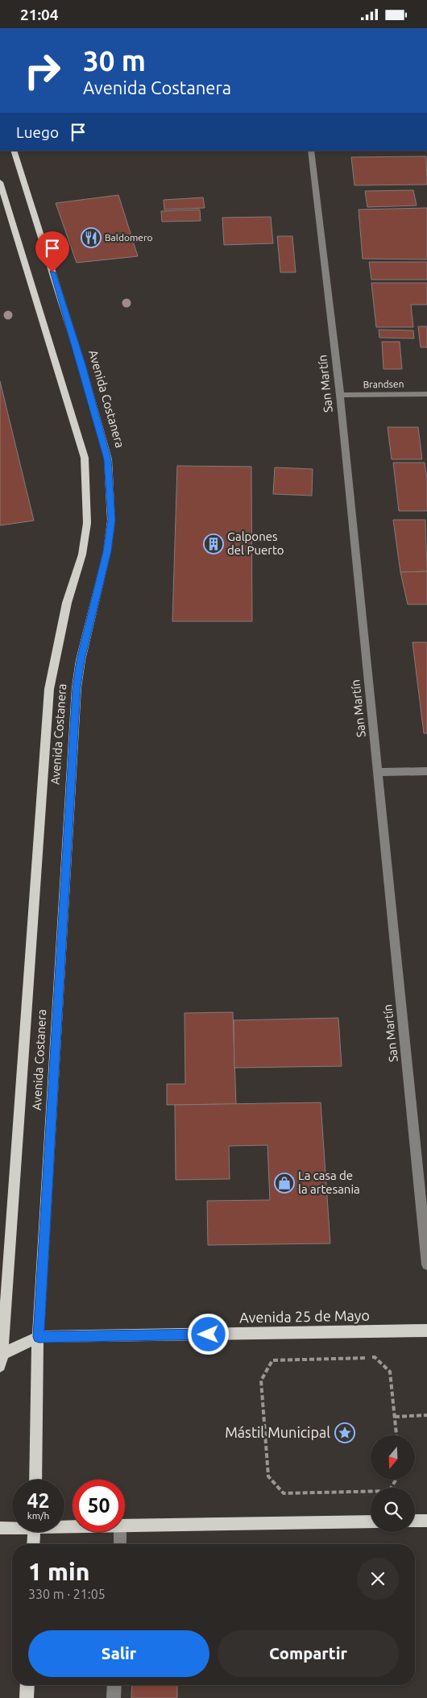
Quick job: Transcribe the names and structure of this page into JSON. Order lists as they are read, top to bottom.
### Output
{
  "streets": {
    "main road": ["Avenida Costanera", "Avenida 25 de Mayo"],
    "street": ["San Martín", "Brandsen"]
  },
  "crossings": [
    ["San Martín", "Brandsen"],
    ["Avenida Costanera", "Avenida 25 de Mayo"]
  ],
  "places": {
    "restaurant": ["Baldomero"],
    "building": ["Galpones del Puerto"],
    "shop": ["La casa de la artesania"],
    "place": ["Mástil Municipal"]
  },
  "north": "bottom",
  "page": {
    "status": "21:04",
    "turn": ["30 m", "Avenida Costanera"],
    "then": "Luego",
    "speed": "42 km/h",
    "limit": "50",
    "heading": ["1 min", "330 m · 21:05"],
    "buttons": ["Salir", "Compartir"]
  }
}
